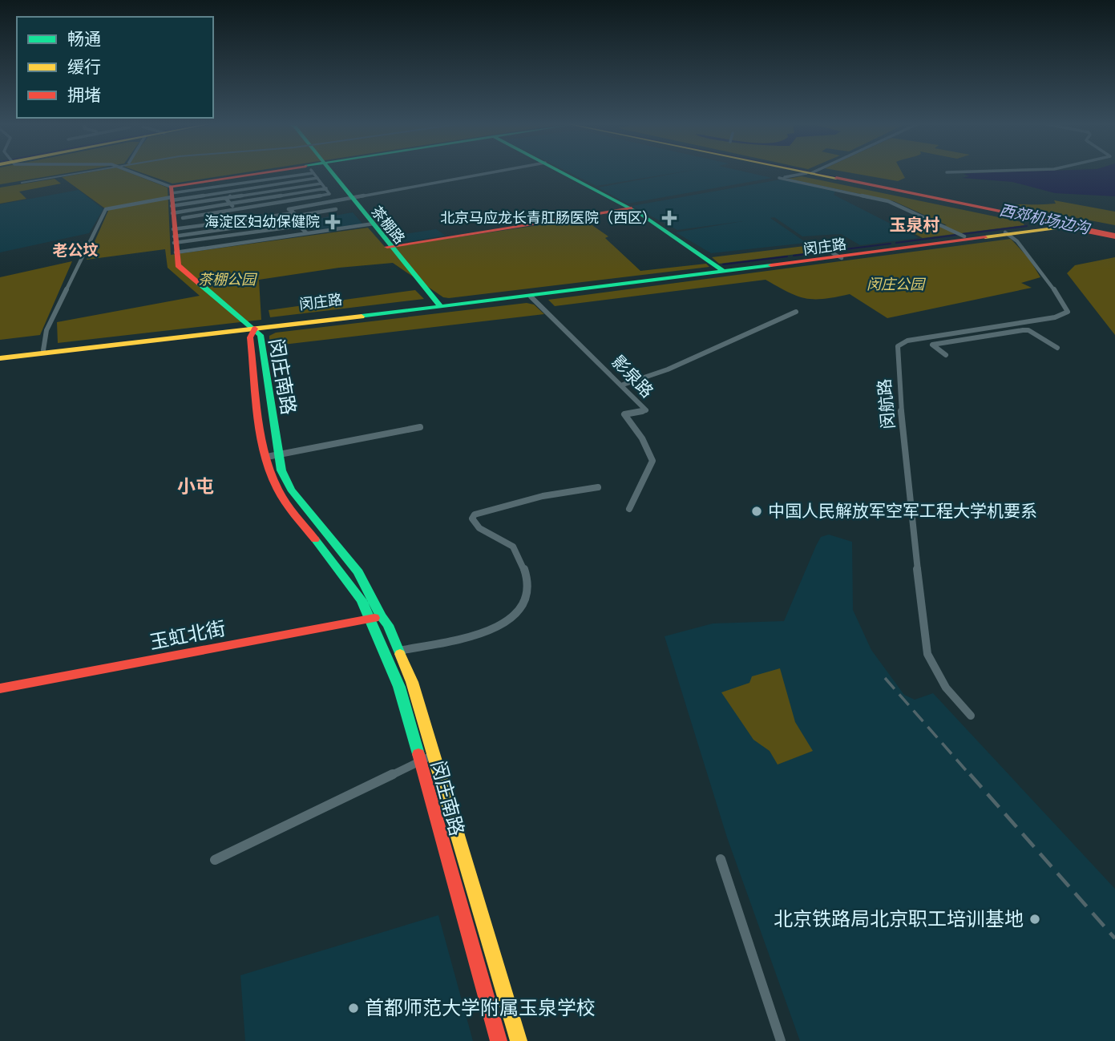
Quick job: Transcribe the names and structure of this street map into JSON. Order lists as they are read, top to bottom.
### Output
{
  "streets": {
    "street": [
      "茶棚路",
      "闵庄路",
      "闵庄南路",
      "影泉路",
      "闵航路",
      "玉虹北街"
    ]
  },
  "crossings": [
    ["茶棚路", "闵庄路"],
    ["闵庄路", "闵庄南路"],
    ["闵庄路", "影泉路"],
    ["闵庄路", "闵航路"],
    ["闵庄南路", "玉虹北街"]
  ],
  "districts": ["玉泉村", "老公坟", "小屯"],
  "water": ["西郊机场边沟"],
  "parks": ["茶棚公园", "闵庄公园"],
  "places": {
    "health": ["北京马应龙长青肛肠医院（西区）", "海淀区妇幼保健院"],
    "other": ["中国人民解放军空军工程大学机要系", "北京铁路局北京职工培训基地", "首都师范大学附属玉泉学校"]
  },
  "legend": ["畅通", "缓行", "拥堵"]
}
